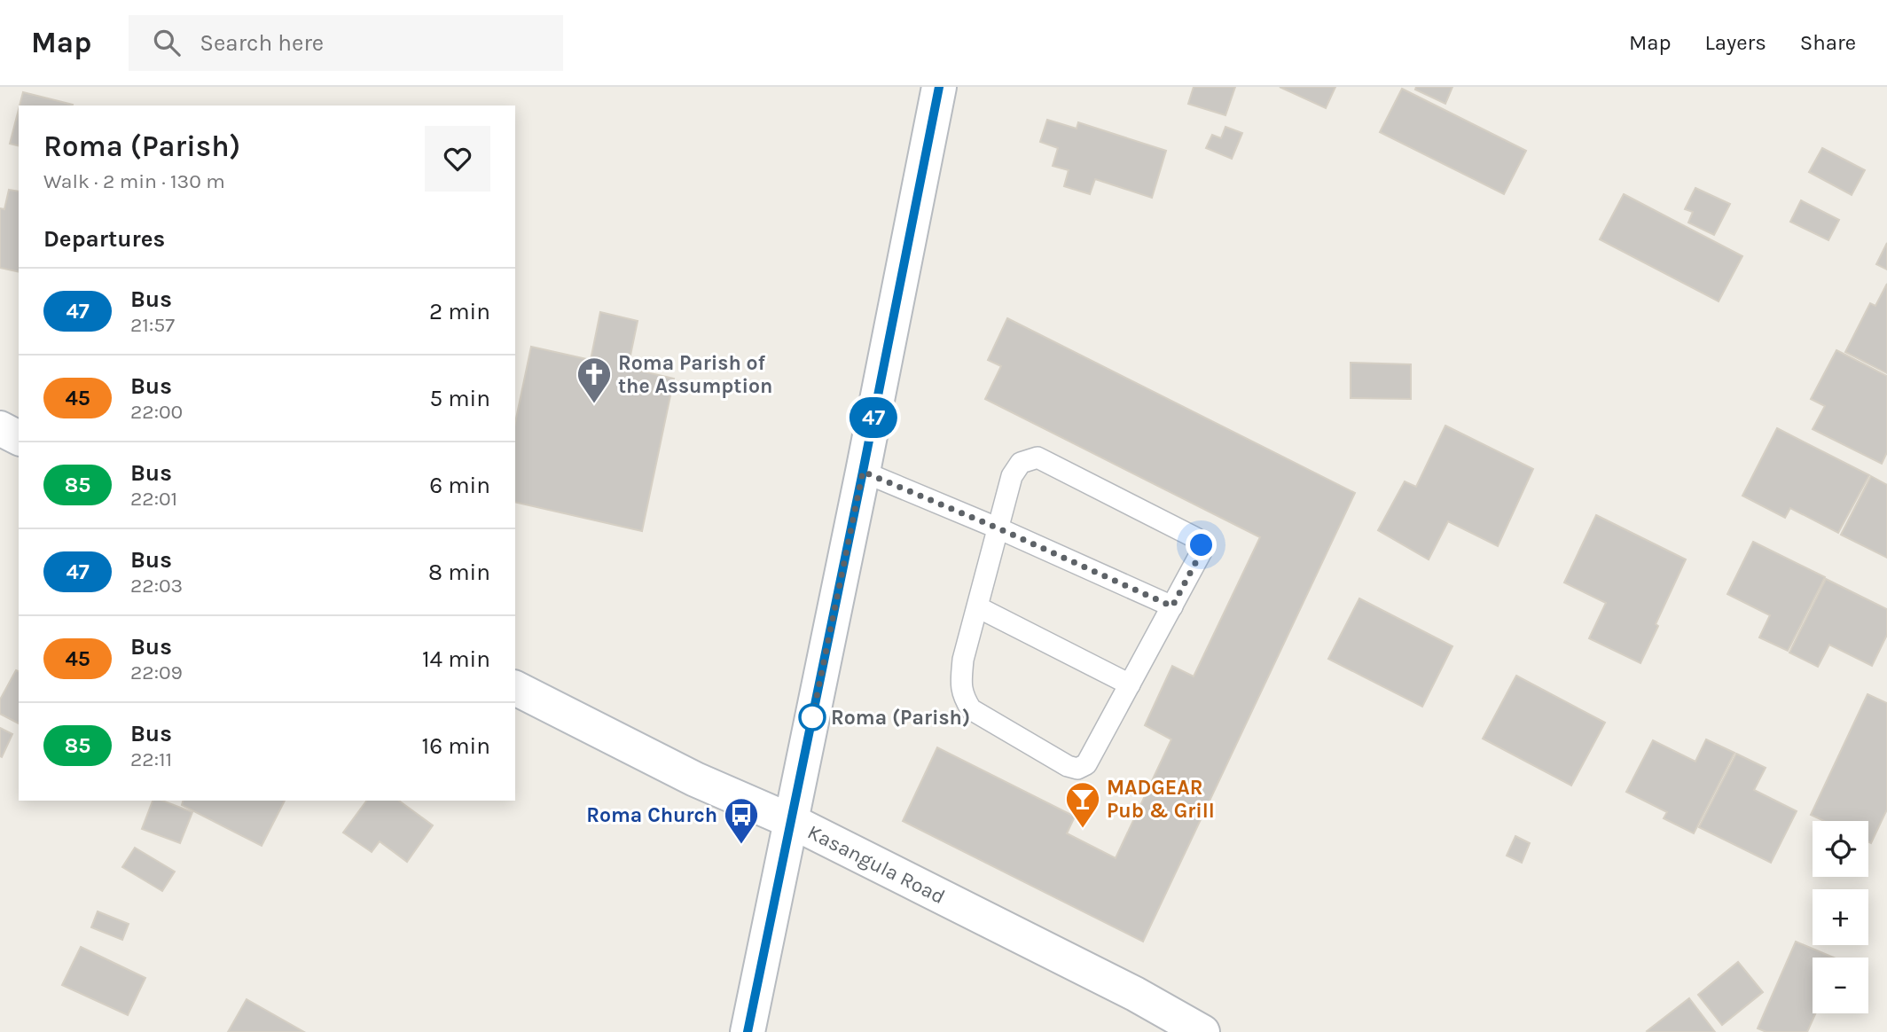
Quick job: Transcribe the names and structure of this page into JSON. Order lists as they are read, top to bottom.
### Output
{
  "streets": {
    "main road": ["Kasangula Road"]
  },
  "places": {
    "church": ["Roma Parish of the Assumption"],
    "other": ["Roma (Parish)"],
    "bar": ["MADGEAR Pub & Grill"],
    "bus stop": ["Roma Church"]
  },
  "lines": ["bus line 47"],
  "page": {
    "header": "Map",
    "search": "Search here",
    "nav": ["Map", "Layers", "Share"],
    "on_map": "47",
    "heading": [
      ["Roma (Parish)", "Walk · 2 min · 130 m"],
      "Departures"
    ],
    "list": [
      {
        "mark": "47",
        "name": "Bus",
        "note": "21:57",
        "value": "2 min"
      },
      {
        "mark": "45",
        "name": "Bus",
        "note": "22:00",
        "value": "5 min"
      },
      {
        "mark": "85",
        "name": "Bus",
        "note": "22:01",
        "value": "6 min"
      },
      {
        "mark": "47",
        "name": "Bus",
        "note": "22:03",
        "value": "8 min"
      },
      {
        "mark": "45",
        "name": "Bus",
        "note": "22:09",
        "value": "14 min"
      },
      {
        "mark": "85",
        "name": "Bus",
        "note": "22:11",
        "value": "16 min"
      }
    ],
    "map_buttons": ["+", "−"]
  }
}
